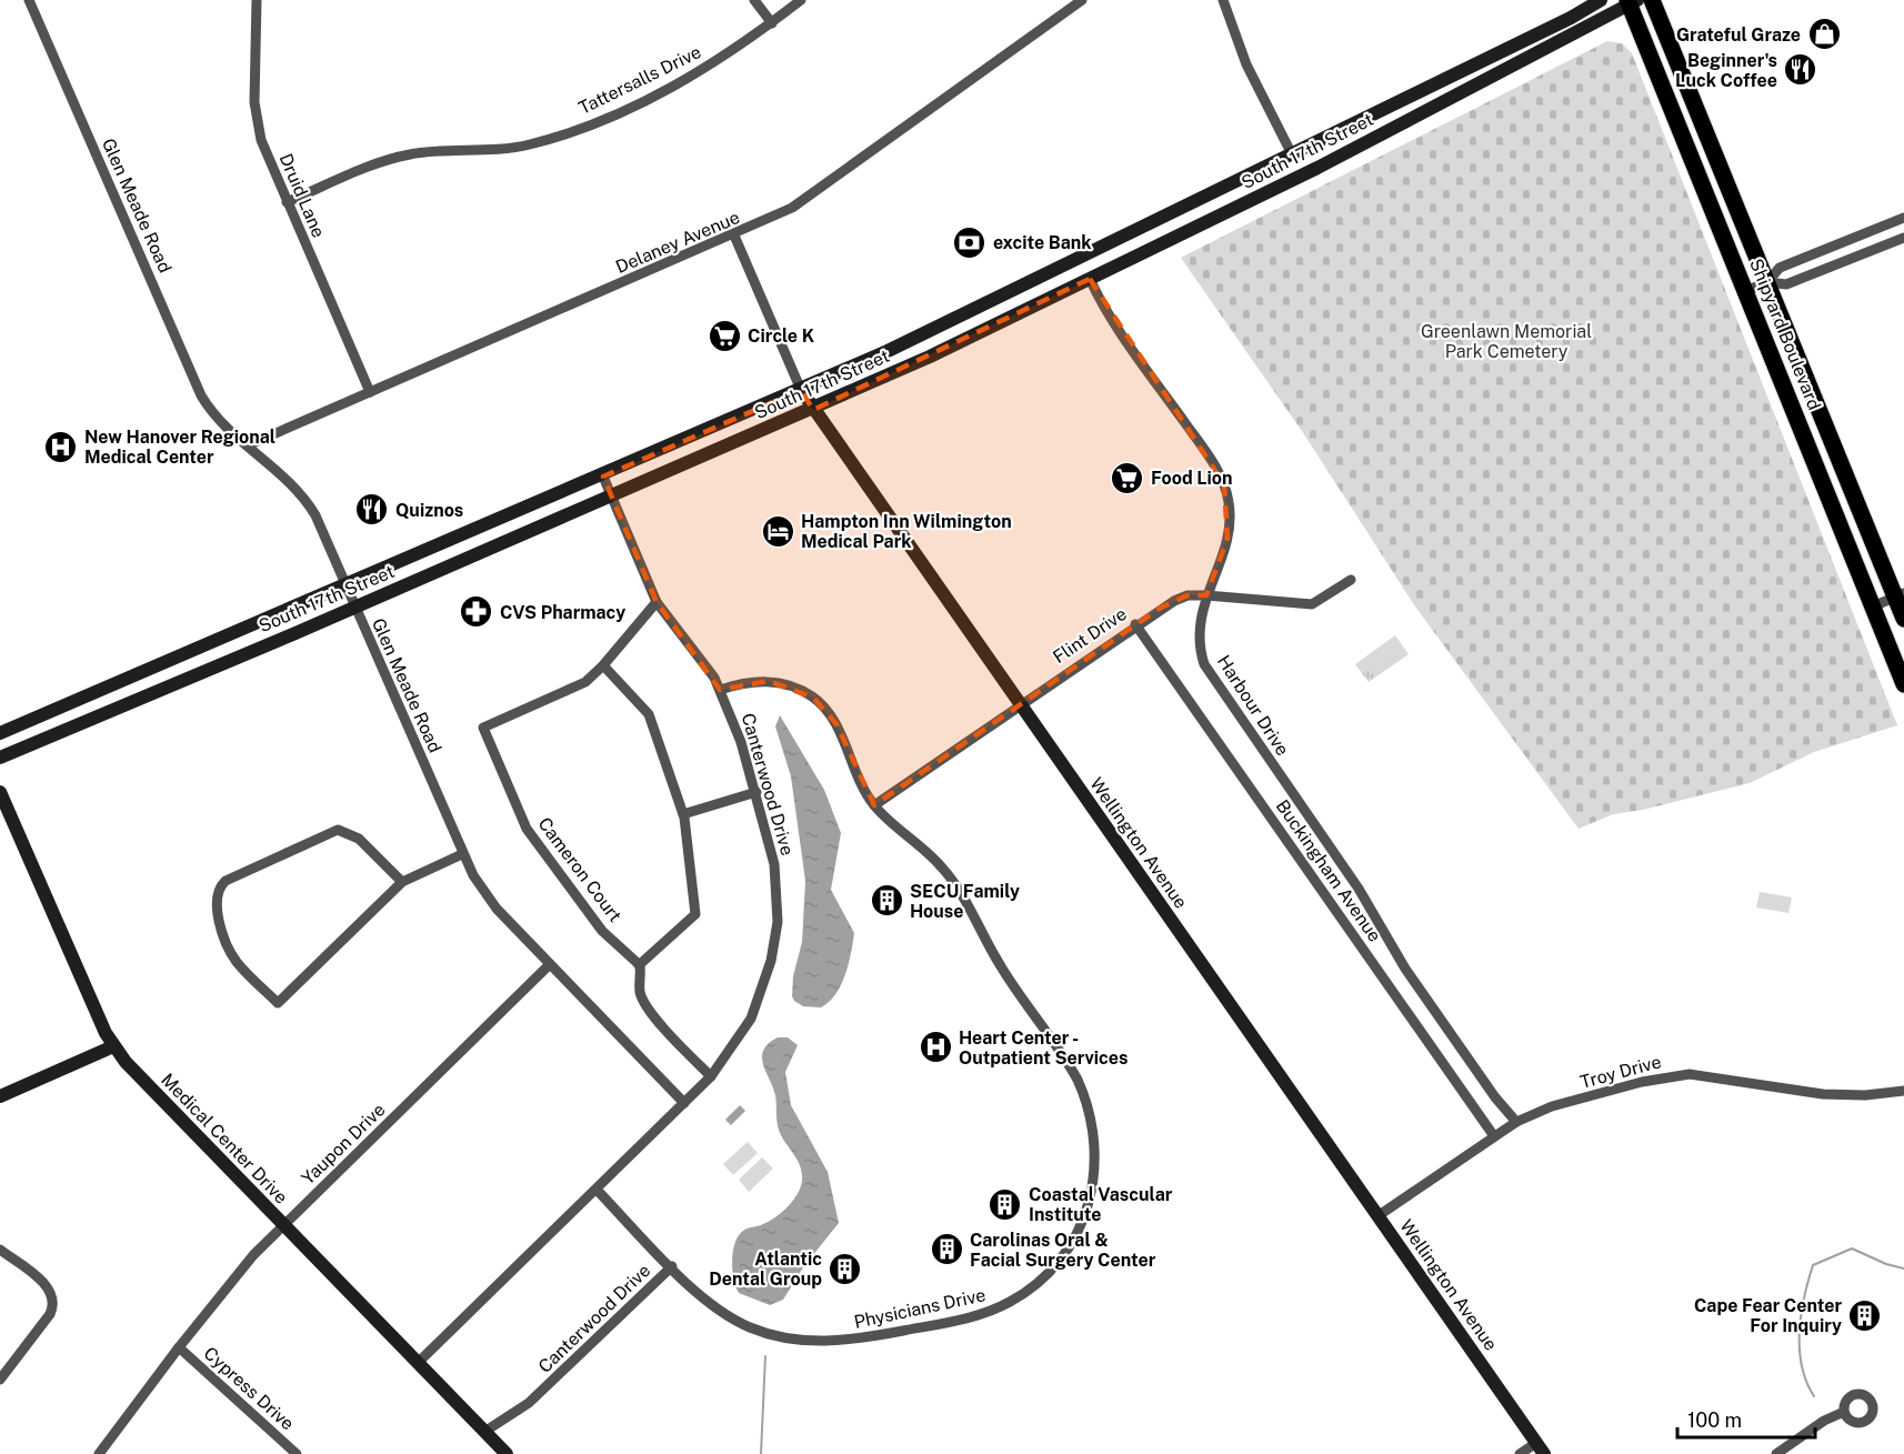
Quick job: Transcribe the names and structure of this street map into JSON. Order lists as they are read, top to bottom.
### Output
{
  "streets": {
    "main road": [
      "South 17th Street",
      "Shipyard Boulevard",
      "Wellington Avenue",
      "Medical Center Drive"
    ],
    "street": [
      "Tattersalls Drive",
      "Druid Lane",
      "Glen Meade Road",
      "Delaney Avenue",
      "Flint Drive",
      "Harbour Drive",
      "Canterwood Drive",
      "Cameron Court",
      "Buckingham Avenue",
      "Troy Drive",
      "Yaupon Drive",
      "Physicians Drive",
      "Cypress Drive"
    ]
  },
  "crossings": [
    ["Tattersalls Drive", "Druid Lane"],
    ["South 17th Street", "Glen Meade Road"],
    ["South 17th Street", "Shipyard Boulevard"],
    ["South 17th Street", "Harbour Drive"],
    ["South 17th Street", "Canterwood Drive"],
    ["South 17th Street", "Wellington Avenue"],
    ["Druid Lane", "Delaney Avenue"],
    ["Glen Meade Road", "Delaney Avenue"],
    ["Glen Meade Road", "Canterwood Drive"],
    ["Glen Meade Road", "Yaupon Drive"],
    ["Delaney Avenue", "Wellington Avenue"],
    ["Flint Drive", "Harbour Drive"],
    ["Flint Drive", "Wellington Avenue"],
    ["Flint Drive", "Buckingham Avenue"],
    ["Flint Drive", "Physicians Drive"],
    ["Harbour Drive", "Troy Drive"],
    ["Canterwood Drive", "Cameron Court"],
    ["Canterwood Drive", "Medical Center Drive"],
    ["Canterwood Drive", "Physicians Drive"],
    ["Wellington Avenue", "Troy Drive"],
    ["Buckingham Avenue", "Troy Drive"],
    ["Medical Center Drive", "Yaupon Drive"],
    ["Yaupon Drive", "Cypress Drive"]
  ],
  "parks": ["Greenlawn Memorial Park Cemetery"],
  "places": {
    "shop": ["Grateful Graze"],
    "restaurant": ["Beginner's Luck Coffee", "Quiznos"],
    "bank": ["excite Bank"],
    "supermarket": ["Circle K", "Food Lion"],
    "hospital": ["New Hanover Regional Medical Center", "Heart Center - Outpatient Services"],
    "hotel": ["Hampton Inn Wilmington Medical Park"],
    "pharmacy": ["CVS Pharmacy"],
    "building": [
      "SECU Family House",
      "Coastal Vascular Institute",
      "Carolinas Oral & Facial Surgery Center",
      "Atlantic Dental Group",
      "Cape Fear Center For Inquiry"
    ]
  },
  "scale_bar": "100 m"
}
